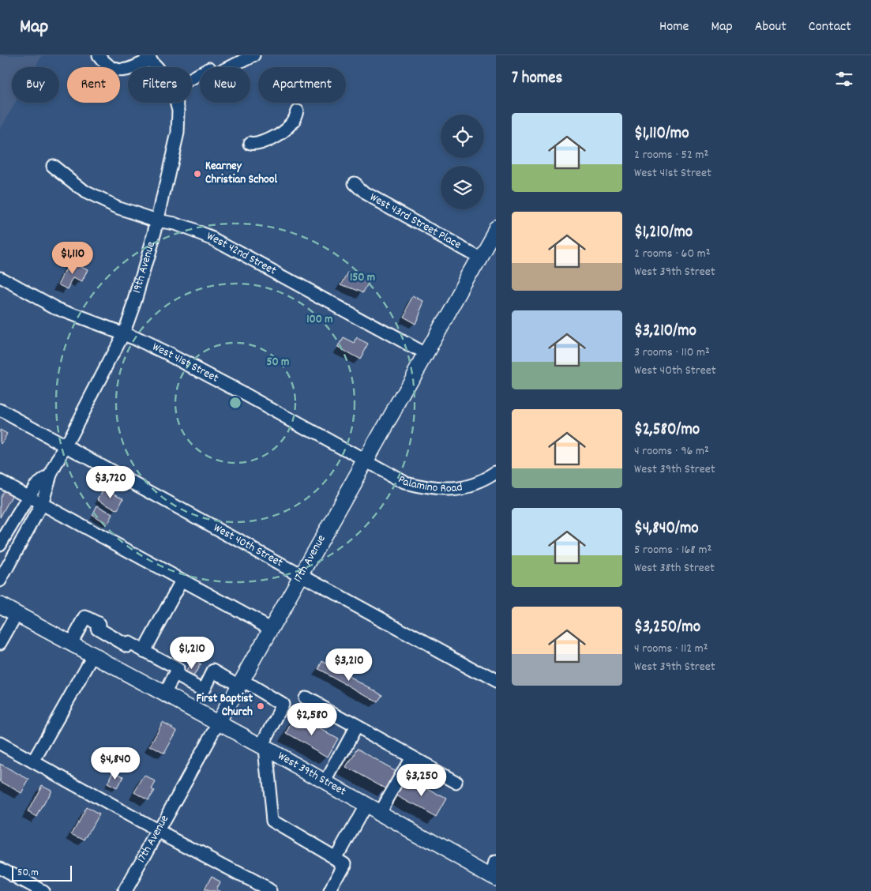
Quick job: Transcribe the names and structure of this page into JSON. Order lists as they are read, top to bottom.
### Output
{
  "streets": {
    "main road": ["17th Avenue", "West 39th Street"],
    "street": [
      "West 43rd Street Place",
      "West 42nd Street",
      "19th Avenue",
      "West 41st Street",
      "Palamino Road",
      "West 40th Street"
    ]
  },
  "crossings": [
    ["West 43rd Street Place", "17th Avenue"],
    ["West 42nd Street", "19th Avenue"],
    ["West 42nd Street", "17th Avenue"],
    ["19th Avenue", "West 41st Street"],
    ["19th Avenue", "West 40th Street"],
    ["West 41st Street", "Palamino Road"],
    ["West 41st Street", "17th Avenue"],
    ["Palamino Road", "17th Avenue"],
    ["West 40th Street", "17th Avenue"],
    ["17th Avenue", "West 39th Street"]
  ],
  "places": ["Kearney Christian School", "First Baptist Church"],
  "scale_bar": "50 m",
  "page": {
    "header": "Map",
    "nav": [
      "Home",
      "Map",
      "About",
      "Contact"
    ],
    "heading": "7 homes",
    "chip": [
      "Buy",
      "Rent",
      "Filters",
      "New",
      "Apartment"
    ],
    "list": [
      {
        "name": "$1,110/mo",
        "note": "2 rooms · 52 m² · West 41st Street"
      },
      {
        "name": "$1,210/mo",
        "note": "2 rooms · 60 m² · West 39th Street"
      },
      {
        "name": "$3,210/mo",
        "note": "3 rooms · 110 m² · West 40th Street"
      },
      {
        "name": "$2,580/mo",
        "note": "4 rooms · 96 m² · West 39th Street"
      },
      {
        "name": "$4,840/mo",
        "note": "5 rooms · 168 m² · West 38th Street"
      },
      {
        "name": "$3,250/mo",
        "note": "4 rooms · 112 m² · West 39th Street"
      }
    ],
    "price": [
      "$1,110",
      "$3,720",
      "$1,210",
      "$3,210",
      "$2,580",
      "$4,840",
      "$3,250"
    ],
    "scale": "50 m"
  },
  "rings": ["150 m", "100 m", "50 m"]
}
